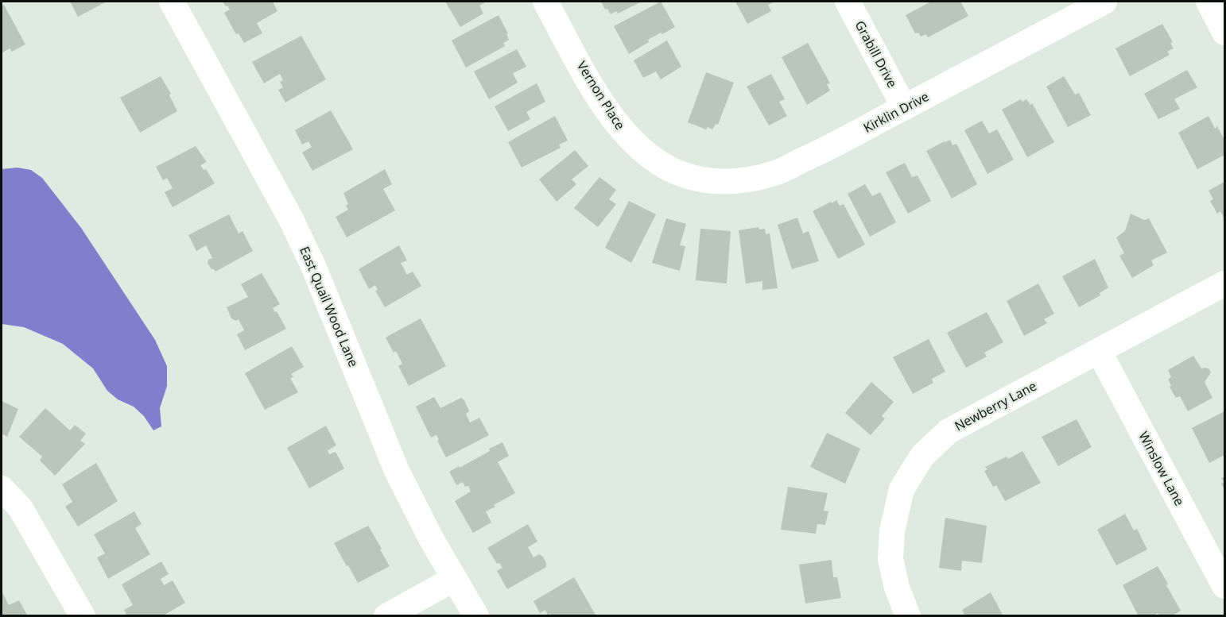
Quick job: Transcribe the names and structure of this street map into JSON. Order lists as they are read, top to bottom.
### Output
{
  "streets": {
    "street": [
      "Grabill Drive",
      "Vernon Place",
      "Kirklin Drive",
      "East Quail Wood Lane",
      "Newberry Lane",
      "Winslow Lane"
    ]
  },
  "crossings": [
    ["Grabill Drive", "Kirklin Drive"],
    ["Vernon Place", "Kirklin Drive"],
    ["Newberry Lane", "Winslow Lane"]
  ]
}
